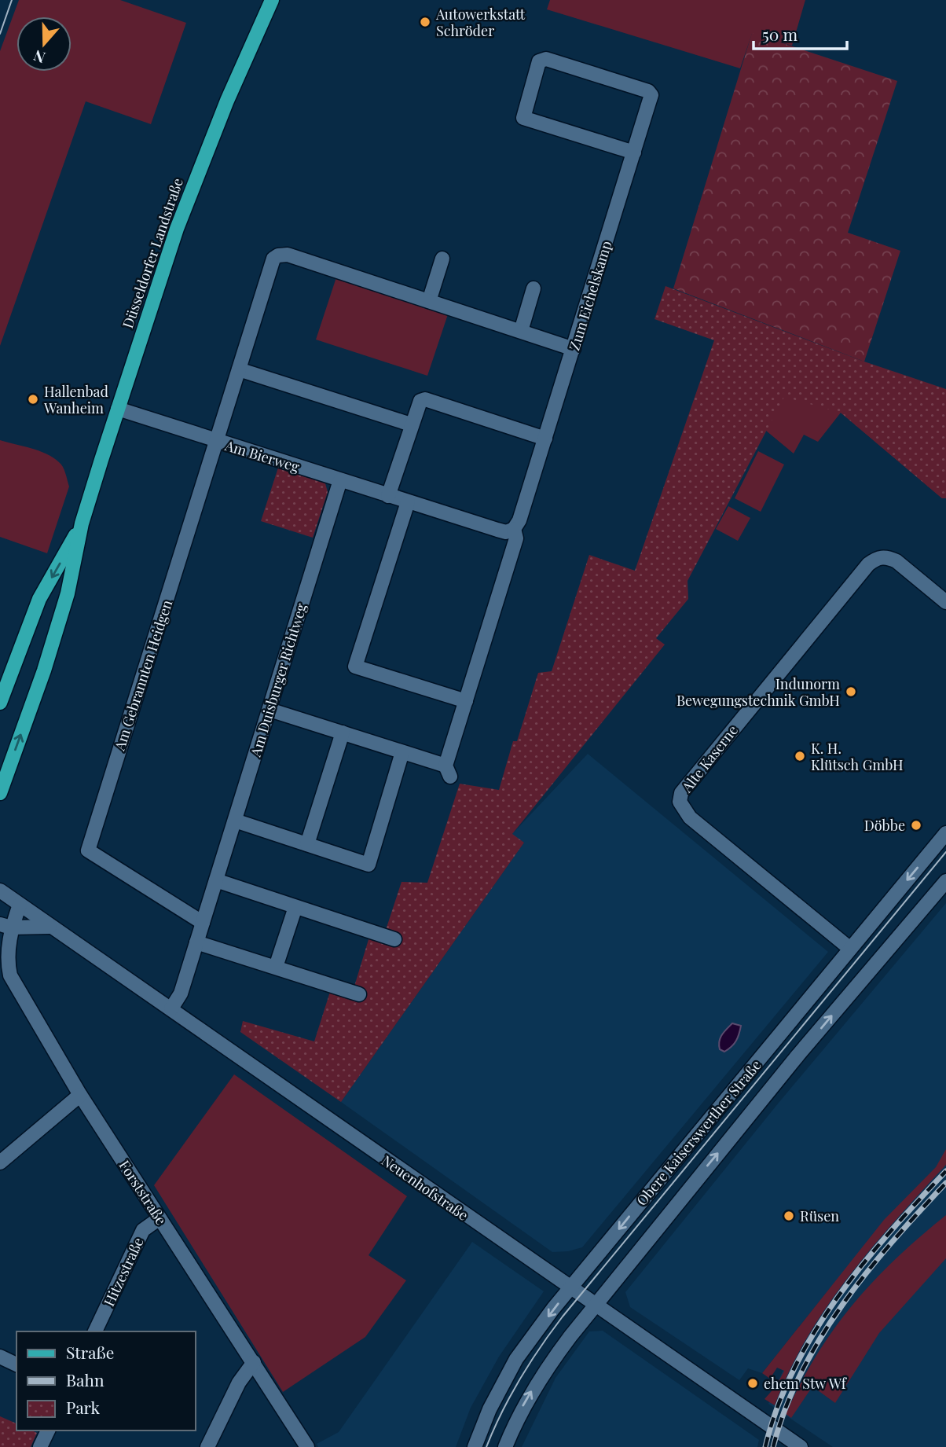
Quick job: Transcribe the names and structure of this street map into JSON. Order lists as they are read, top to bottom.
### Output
{
  "streets": {
    "main road": ["Düsseldorfer Landstraße"],
    "street": [
      "Zum Eichelskamp",
      "Am Bierweg",
      "Am Gebrannten Heidgen",
      "Am Duisburger Richtweg",
      "Alte Kaserne",
      "Obere Kaiserswerther Straße",
      "Neuenhofstraße",
      "Forststraße",
      "Hitzestraße"
    ]
  },
  "crossings": [
    ["Düsseldorfer Landstraße", "Am Bierweg"],
    ["Zum Eichelskamp", "Am Bierweg"],
    ["Zum Eichelskamp", "Am Gebrannten Heidgen"],
    ["Zum Eichelskamp", "Am Duisburger Richtweg"],
    ["Am Bierweg", "Am Gebrannten Heidgen"],
    ["Am Bierweg", "Am Duisburger Richtweg"],
    ["Am Gebrannten Heidgen", "Am Duisburger Richtweg"],
    ["Am Duisburger Richtweg", "Neuenhofstraße"],
    ["Alte Kaserne", "Obere Kaiserswerther Straße"],
    ["Obere Kaiserswerther Straße", "Neuenhofstraße"],
    ["Forststraße", "Hitzestraße"]
  ],
  "places": [
    "Autowerkstatt Schröder",
    "Hallenbad Wanheim",
    "Indunorm Bewegungstechnik GmbH",
    "K. H. Klütsch GmbH",
    "Döbbe",
    "Rüsen",
    "ehem Stw Wf"
  ],
  "legend": ["Straße", "Bahn", "Park"],
  "scale_bar": "50 m",
  "north": "bottom"
}
